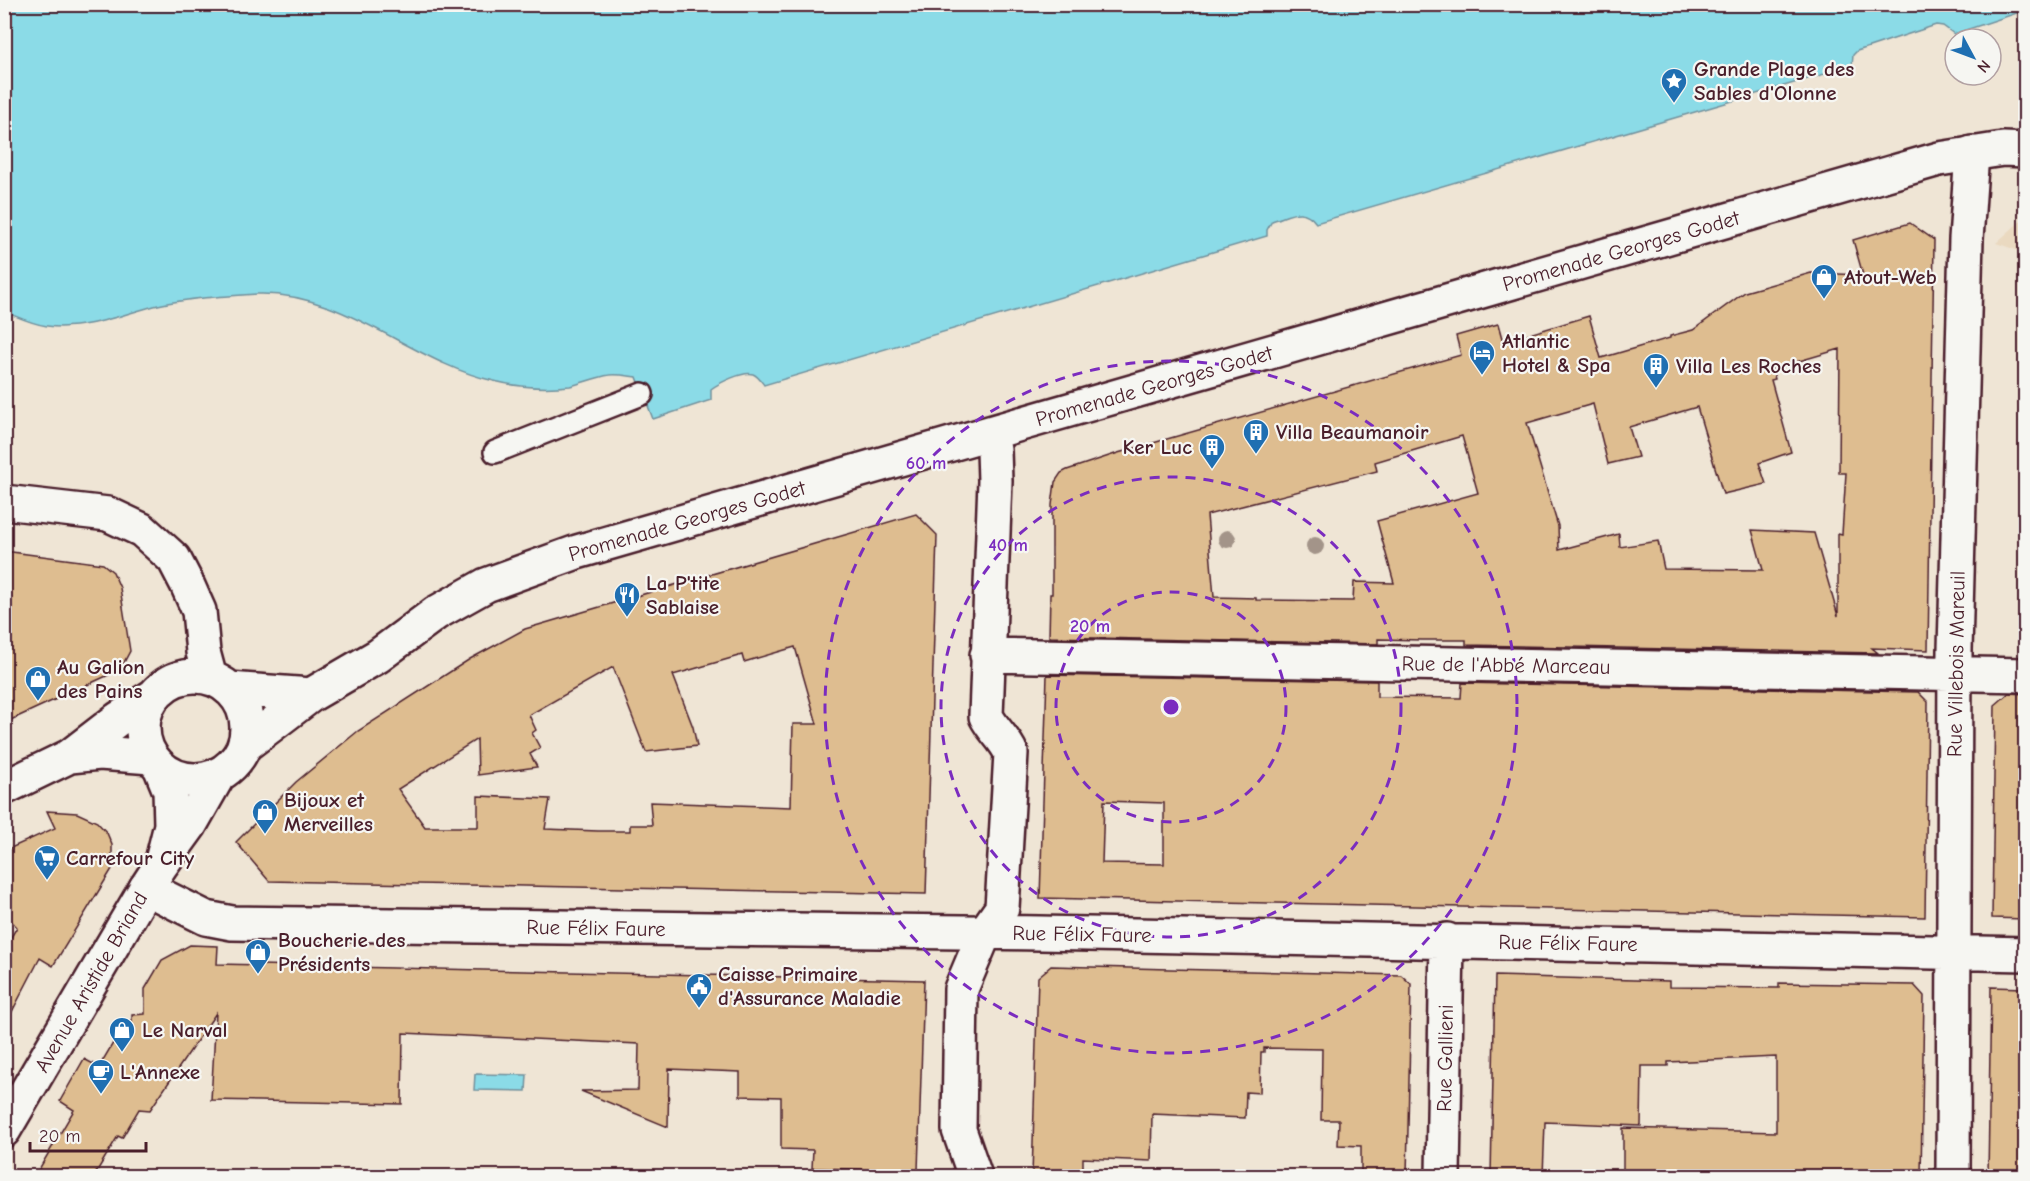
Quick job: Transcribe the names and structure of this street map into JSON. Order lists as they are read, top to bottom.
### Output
{
  "streets": {
    "street": [
      "Promenade Georges Godet",
      "Rue Villebois Mareuil",
      "Rue de l'Abbé Marceau",
      "Rue Félix Faure",
      "Avenue Aristide Briand",
      "Rue Gallieni"
    ]
  },
  "crossings": [
    ["Promenade Georges Godet", "Rue Villebois Mareuil"],
    ["Promenade Georges Godet", "Avenue Aristide Briand"],
    ["Rue Villebois Mareuil", "Rue de l'Abbé Marceau"],
    ["Rue Villebois Mareuil", "Rue Félix Faure"],
    ["Rue Félix Faure", "Avenue Aristide Briand"],
    ["Rue Félix Faure", "Rue Gallieni"]
  ],
  "places": {
    "place": ["Grande Plage des Sables d'Olonne"],
    "shop": [
      "Atout-Web",
      "Au Galion des Pains",
      "Bijoux et Merveilles",
      "Boucherie des Présidents",
      "Le Narval"
    ],
    "hotel": ["Atlantic Hotel & Spa"],
    "building": ["Villa Les Roches", "Villa Beaumanoir", "Ker Luc"],
    "restaurant": ["La P'tite Sablaise"],
    "supermarket": ["Carrefour City"],
    "public building": ["Caisse Primaire d'Assurance Maladie"],
    "cafe": ["L'Annexe"]
  },
  "scale_bar": "20 m",
  "north": "bottom right",
  "rings": ["60 m", "40 m", "20 m"]
}
